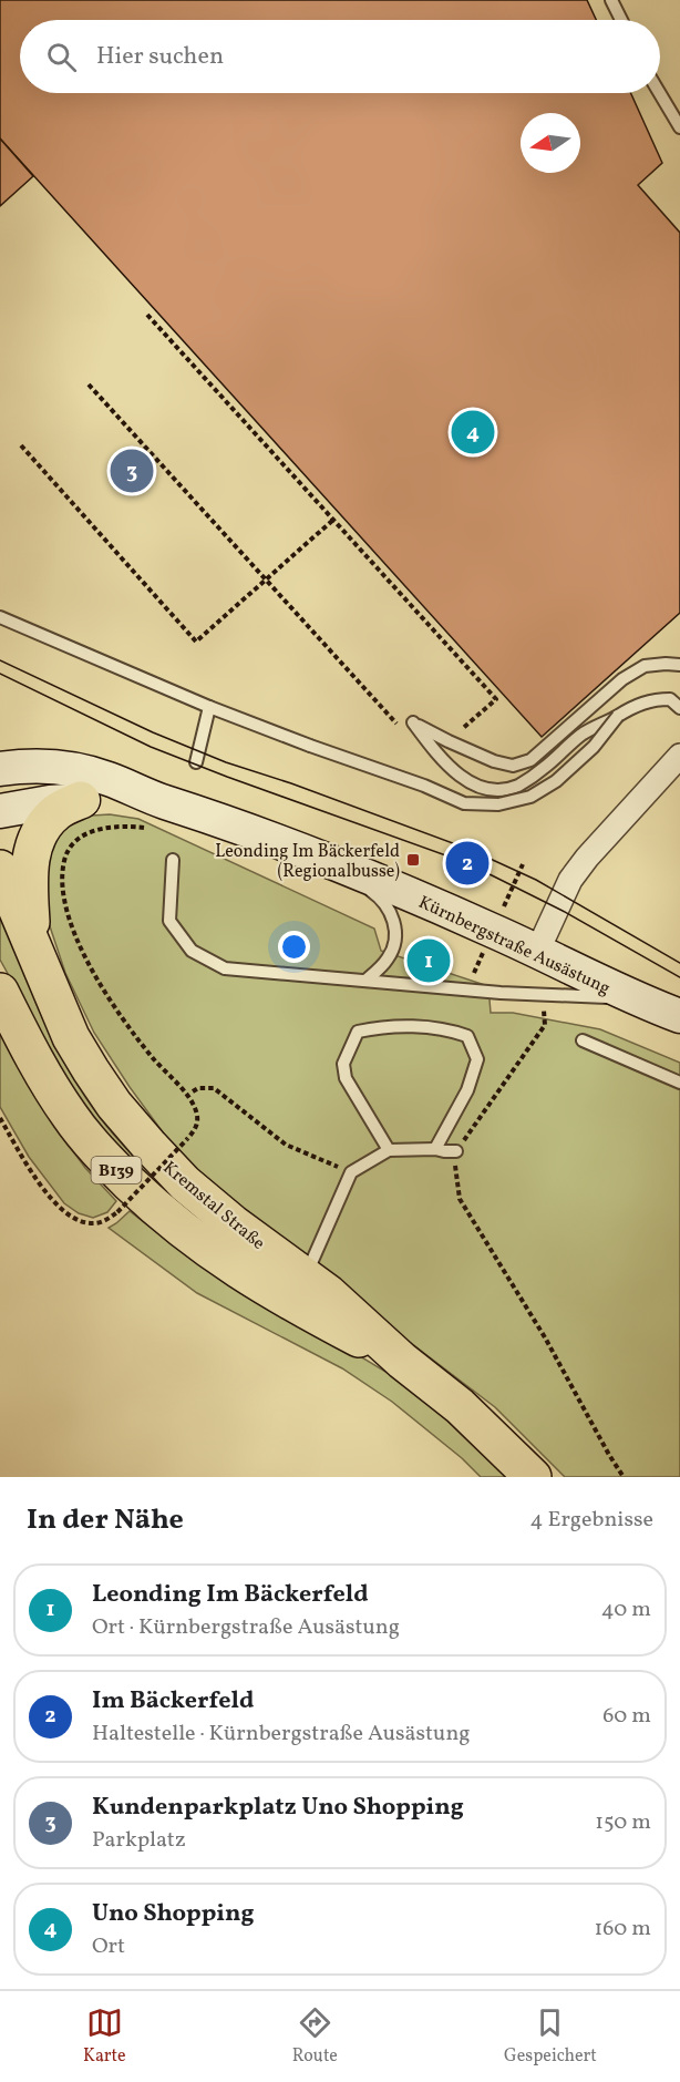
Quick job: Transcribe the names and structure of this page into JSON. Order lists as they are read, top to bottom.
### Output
{
  "streets": {
    "main road": ["Kürnbergstraße Ausästung", "B139", "Kremstal Straße"]
  },
  "crossings": [
    ["B139", "Kremstal Straße"]
  ],
  "places": {
    "transit": ["Leonding Im Bäckerfeld (Regionalbusse)"]
  },
  "north": "left",
  "page": {
    "search": "Hier suchen",
    "pins": [
      "4",
      "3",
      "2",
      "1"
    ],
    "heading": ["In der Nähe", "4 Ergebnisse"],
    "list": [
      {
        "mark": "1",
        "name": "Leonding Im Bäckerfeld",
        "note": "Ort · Kürnbergstraße Ausästung",
        "value": "40 m"
      },
      {
        "mark": "2",
        "name": "Im Bäckerfeld",
        "note": "Haltestelle · Kürnbergstraße Ausästung",
        "value": "60 m"
      },
      {
        "mark": "3",
        "name": "Kundenparkplatz Uno Shopping",
        "note": "Parkplatz",
        "value": "150 m"
      },
      {
        "mark": "4",
        "name": "Uno Shopping",
        "note": "Ort",
        "value": "160 m"
      }
    ],
    "nav": ["Karte", "Route", "Gespeichert"]
  }
}
